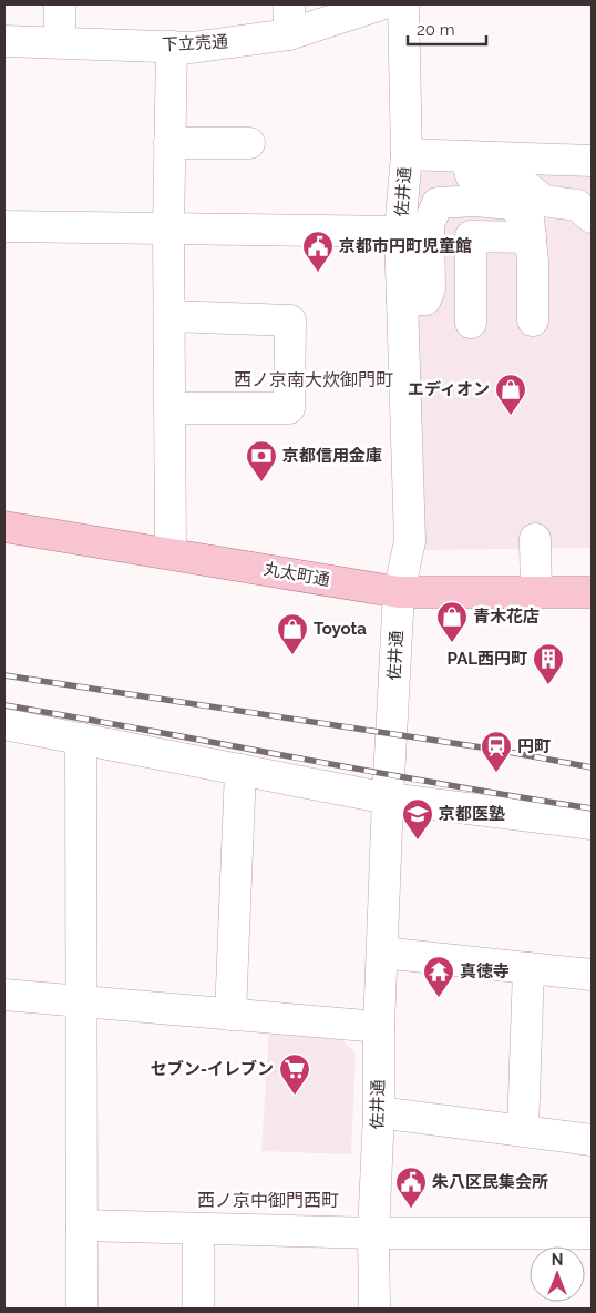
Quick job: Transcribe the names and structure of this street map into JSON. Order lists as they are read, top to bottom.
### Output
{
  "streets": {
    "main road": ["丸太町通"],
    "street": ["下立売通", "佐井通"]
  },
  "crossings": [
    ["佐井通", "丸太町通"]
  ],
  "districts": ["西ノ京南大炊御門町", "西ノ京中御門西町"],
  "places": {
    "public building": ["京都市円町児童館", "朱八区民集会所"],
    "shop": ["エディオン", "青木花店", "Toyota"],
    "bank": ["京都信用金庫"],
    "building": ["PAL西円町"],
    "station": ["円町"],
    "school or university": ["京都医塾"],
    "temple": ["真徳寺"],
    "supermarket": ["セブン-イレブン"]
  },
  "scale_bar": "20 m",
  "north": "top"
}
